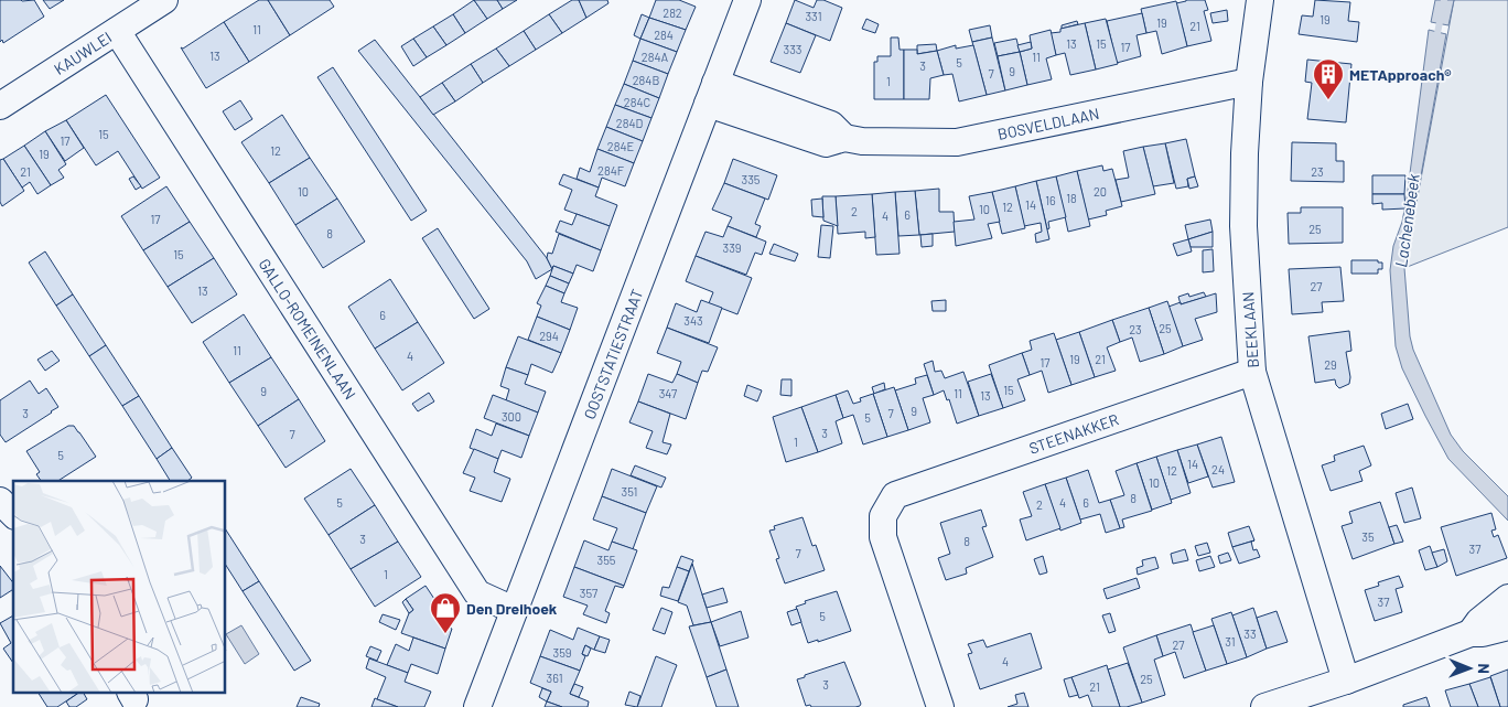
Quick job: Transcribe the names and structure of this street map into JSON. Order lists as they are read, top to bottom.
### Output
{
  "streets": {
    "street": [
      "KAUWLEI",
      "BOSVELDLAAN",
      "GALLO-ROMEINENLAAN",
      "BEEKLAAN",
      "OOSTSTATIESTRAAT",
      "STEENAKKER"
    ]
  },
  "crossings": [
    ["KAUWLEI", "GALLO-ROMEINENLAAN"],
    ["BOSVELDLAAN", "BEEKLAAN"],
    ["BOSVELDLAAN", "OOSTSTATIESTRAAT"],
    ["GALLO-ROMEINENLAAN", "OOSTSTATIESTRAAT"],
    ["BEEKLAAN", "STEENAKKER"]
  ],
  "water": ["Lachenebeek"],
  "places": {
    "building": ["METApproach®"],
    "shop": ["Den Dreihoek"]
  },
  "house_numbers": [
    "282",
    "331",
    "19",
    "19",
    "21",
    "11",
    "284",
    "13",
    "15",
    "17",
    "333",
    "13",
    "284A",
    "11",
    "5",
    "3",
    "9",
    "7",
    "284B",
    "1",
    "284C",
    "284D",
    "15",
    "17",
    "284E",
    "12",
    "19",
    "284F",
    "21",
    "23",
    "335",
    "10",
    "20",
    "18",
    "16",
    "14",
    "12",
    "10",
    "2",
    "6",
    "4",
    "17",
    "25",
    "8",
    "339",
    "15",
    "27",
    "13",
    "6",
    "343",
    "25",
    "23",
    "294",
    "11",
    "4",
    "19",
    "21",
    "17",
    "29",
    "15",
    "9",
    "347",
    "11",
    "13",
    "9",
    "3",
    "7",
    "300",
    "5",
    "3",
    "7",
    "1",
    "5",
    "14",
    "24",
    "12",
    "10",
    "351",
    "8",
    "5",
    "4",
    "6",
    "2",
    "35",
    "3",
    "8",
    "37",
    "7",
    "355",
    "1",
    "357",
    "37",
    "5",
    "33",
    "31",
    "27",
    "359",
    "4",
    "361",
    "25",
    "3",
    "21"
  ],
  "north": "right"
}
